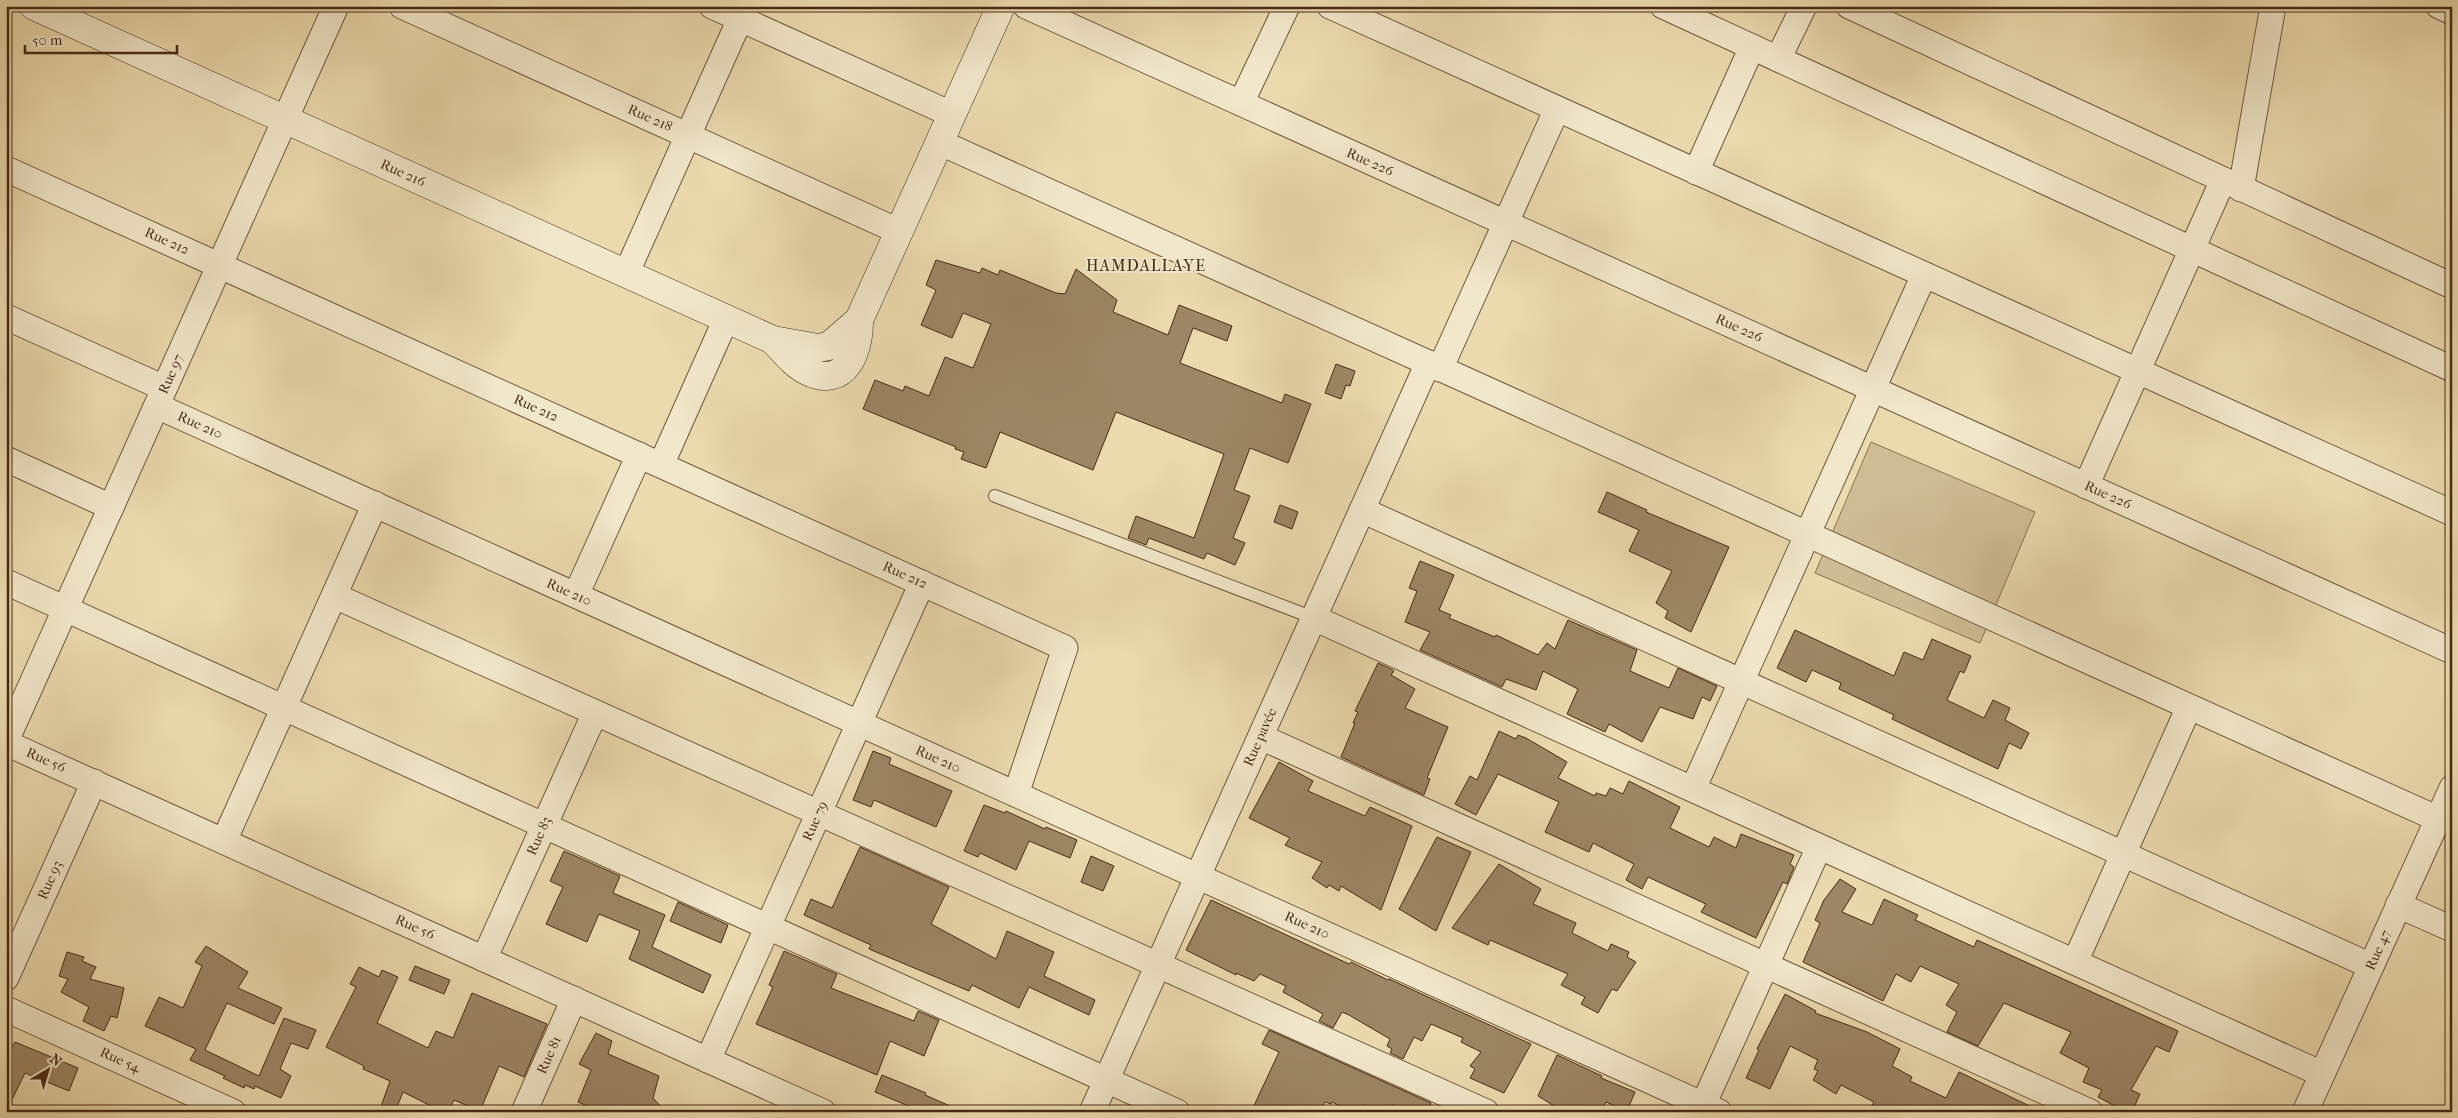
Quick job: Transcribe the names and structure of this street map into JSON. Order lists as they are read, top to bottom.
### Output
{
  "streets": {
    "street": [
      "Rue 218",
      "Rue 226",
      "Rue 216",
      "Rue 212",
      "Rue 97",
      "Rue 210",
      "Rue pavée",
      "Rue 56",
      "Rue 79",
      "Rue 83",
      "Rue 93",
      "Rue 47",
      "Rue 81",
      "Rue 54"
    ]
  },
  "crossings": [
    ["Rue 218", "Rue 216"],
    ["Rue 226", "Rue pavée"],
    ["Rue 216", "Rue 97"],
    ["Rue 212", "Rue 97"],
    ["Rue 212", "Rue 210"],
    ["Rue 212", "Rue 79"],
    ["Rue 97", "Rue 210"],
    ["Rue 97", "Rue 56"],
    ["Rue 210", "Rue pavée"],
    ["Rue 210", "Rue 79"],
    ["Rue 56", "Rue 79"],
    ["Rue 56", "Rue 83"],
    ["Rue 56", "Rue 93"],
    ["Rue 56", "Rue 81"]
  ],
  "districts": ["HAMDALLAYE"],
  "scale_bar": "50 m",
  "north": "top right"
}
